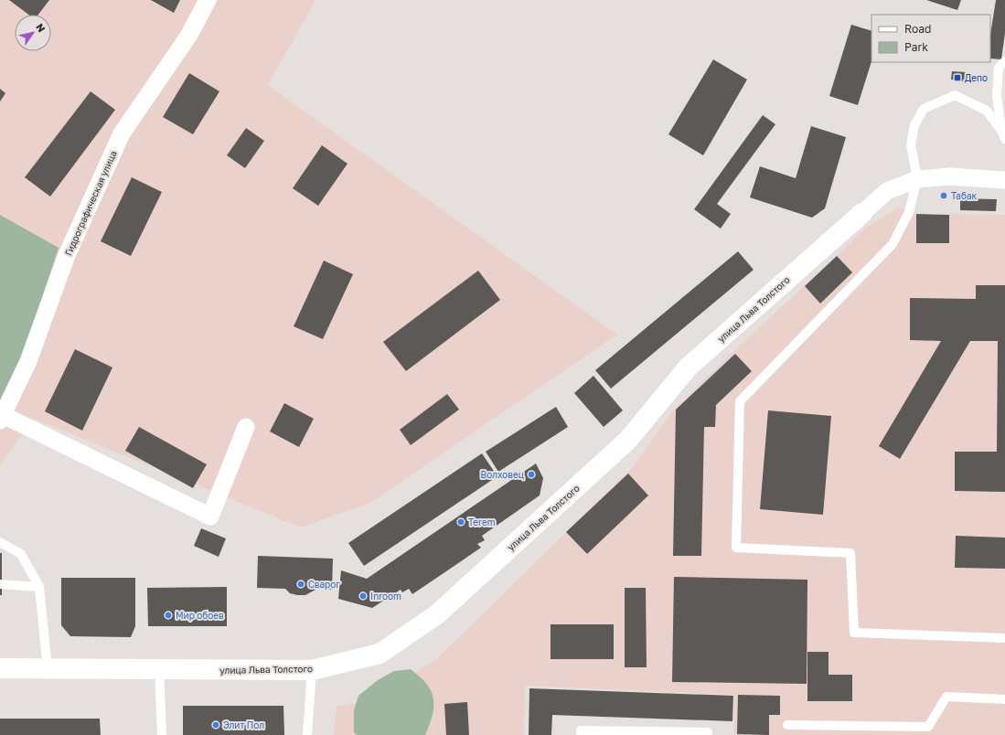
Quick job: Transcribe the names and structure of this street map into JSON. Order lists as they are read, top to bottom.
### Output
{
  "streets": {
    "street": ["Гидрографическая улица", "улица Льва Толстого"]
  },
  "places": {
    "transit": ["Депо"],
    "other": [
      "Табак",
      "Волховец",
      "Terem",
      "Сварог",
      "Inroom",
      "Мир обоев",
      "Элит Пол"
    ]
  },
  "legend": ["Road", "Park"],
  "north": "top right"
}
